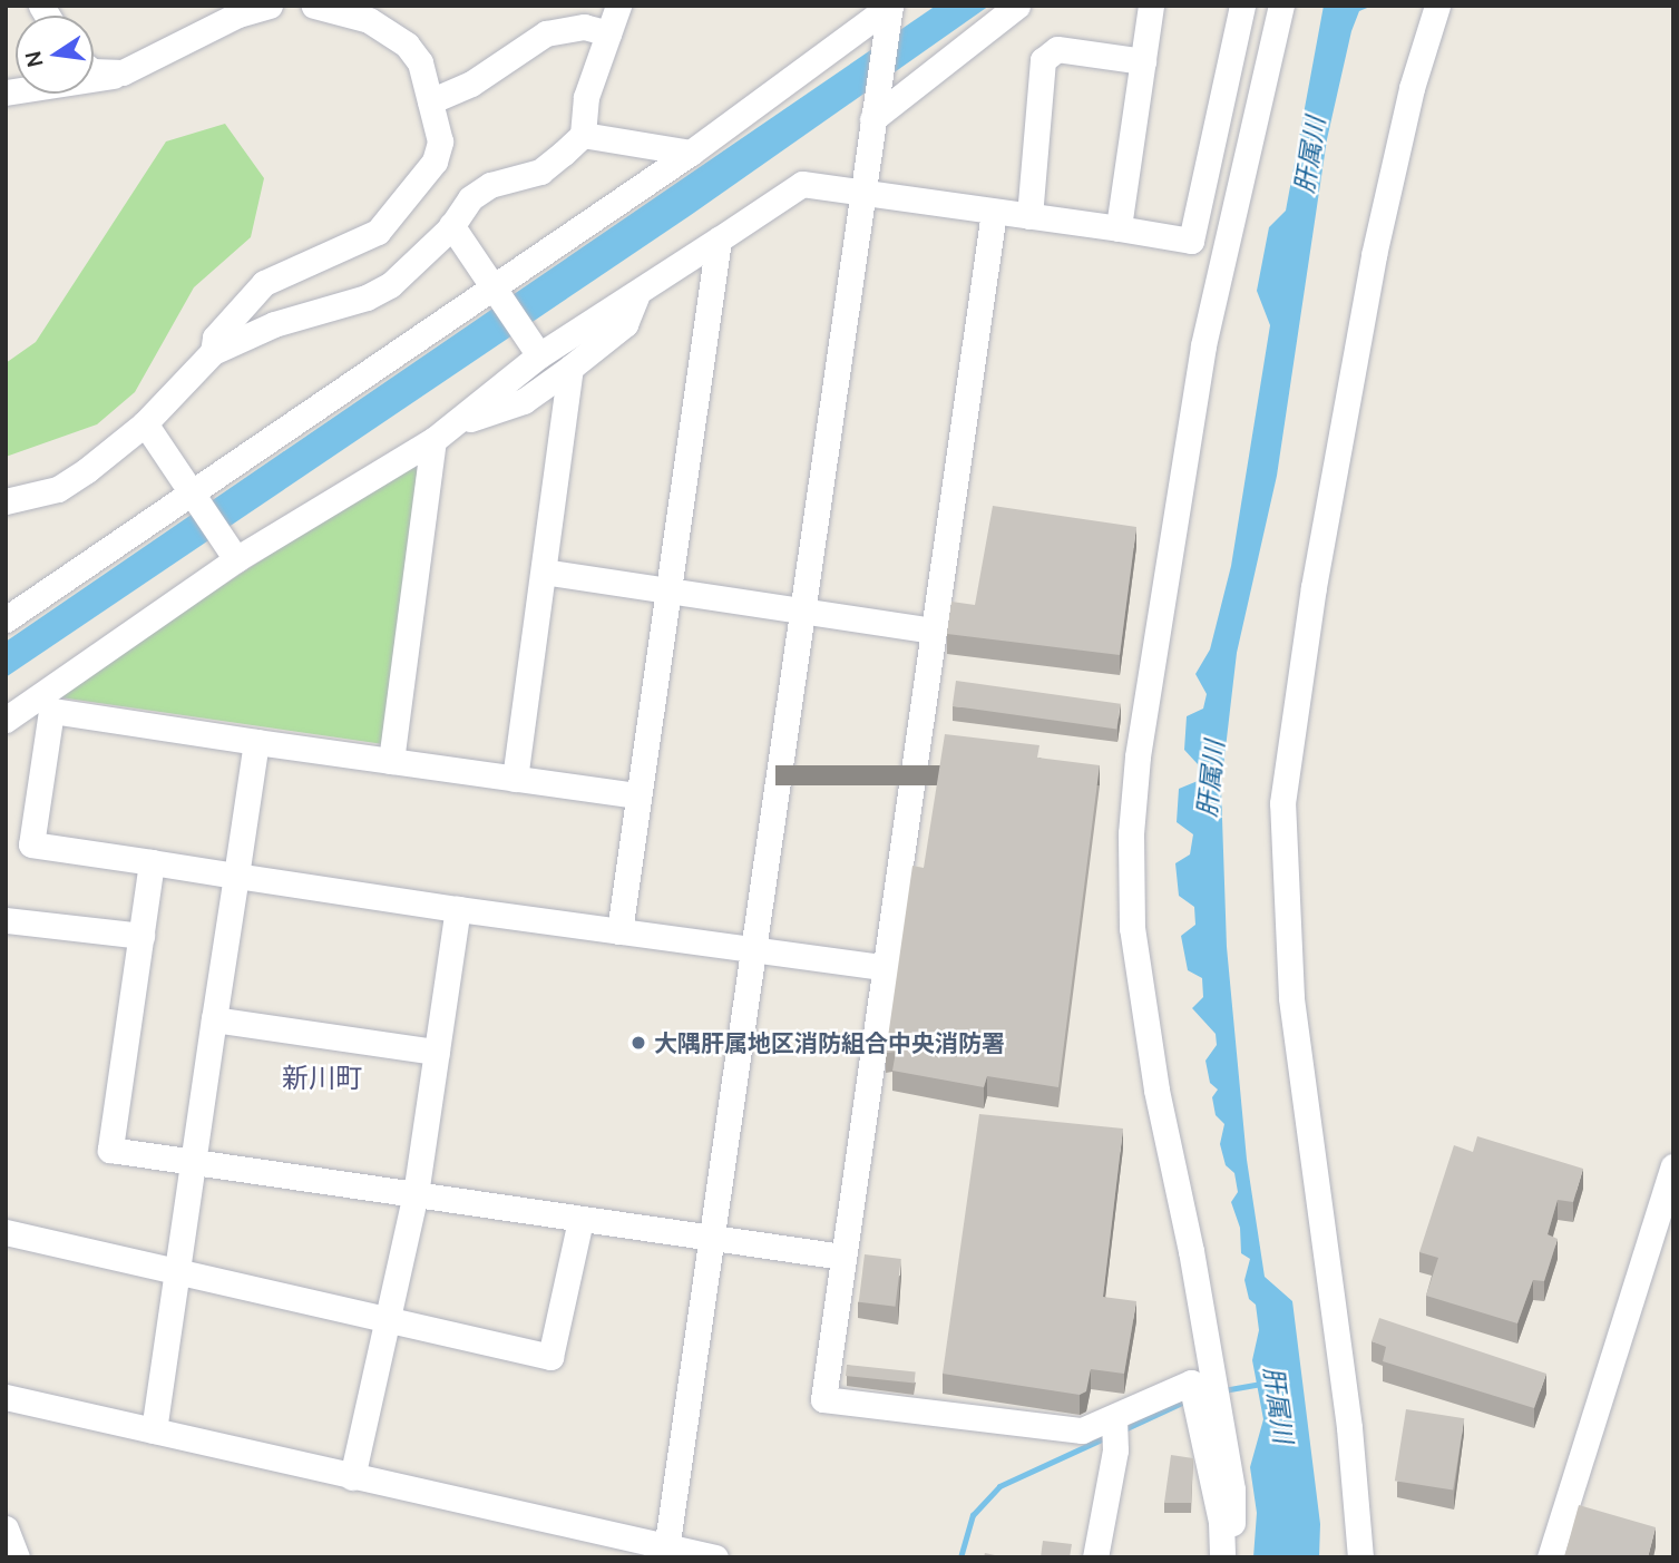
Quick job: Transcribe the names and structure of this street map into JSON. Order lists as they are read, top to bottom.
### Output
{
  "districts": ["新川町"],
  "water": ["肝属川"],
  "places": ["大隅肝属地区消防組合中央消防署"],
  "north": "left"
}
